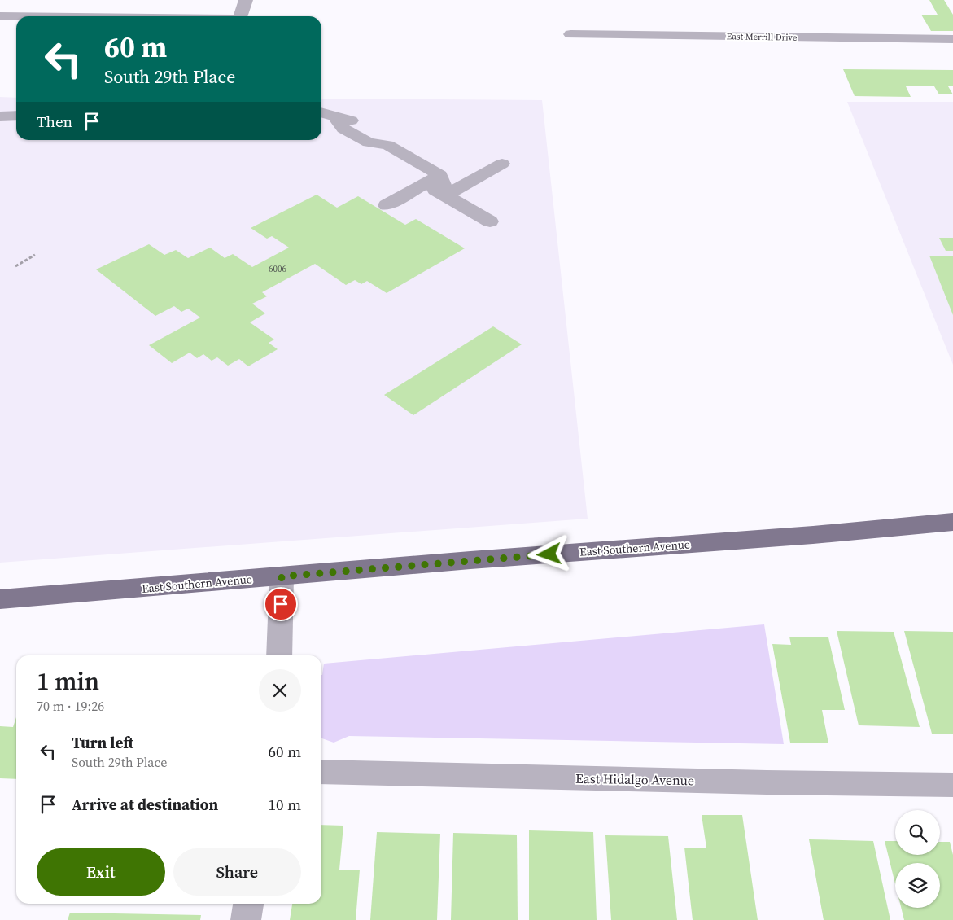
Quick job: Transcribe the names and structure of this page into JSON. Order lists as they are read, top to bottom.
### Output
{
  "streets": {
    "main road": ["East Southern Avenue"],
    "street": ["East Merrill Drive", "East Hidalgo Avenue"]
  },
  "house_numbers": ["6006"],
  "page": {
    "turn": ["60 m", "South 29th Place"],
    "then": "Then",
    "heading": ["1 min", "70 m · 19:26"],
    "list": [
      {
        "name": "Turn left",
        "note": "South 29th Place",
        "value": "60 m"
      },
      {
        "name": "Arrive at destination",
        "value": "10 m"
      }
    ],
    "buttons": ["Exit", "Share"]
  }
}
